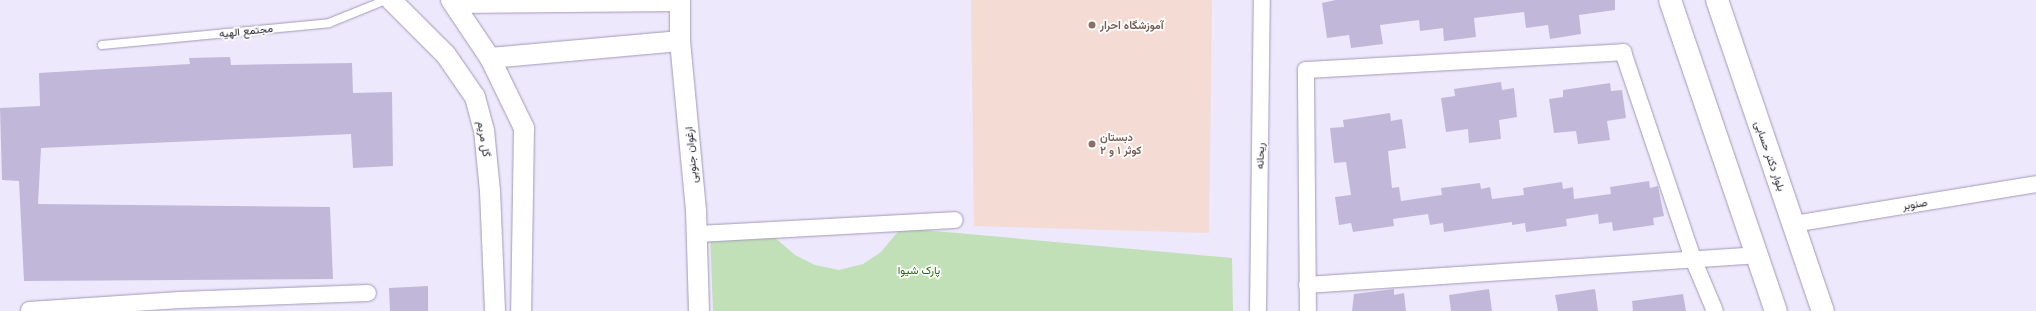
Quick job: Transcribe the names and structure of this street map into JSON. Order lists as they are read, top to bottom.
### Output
{
  "streets": {
    "main road": ["بلوار دکتر حسابی"],
    "street": [
      "گل مریم",
      "ارغوان جنوبی",
      "ریحانه",
      "صنوبر"
    ],
    "lane": ["مجتمع الهیه"]
  },
  "crossings": [
    ["بلوار دکتر حسابی", "صنوبر"]
  ],
  "parks": ["پارک شیوا"],
  "places": ["آموزشگاه احرار", "دبستان کوثر ۱ و ۲"]
}
